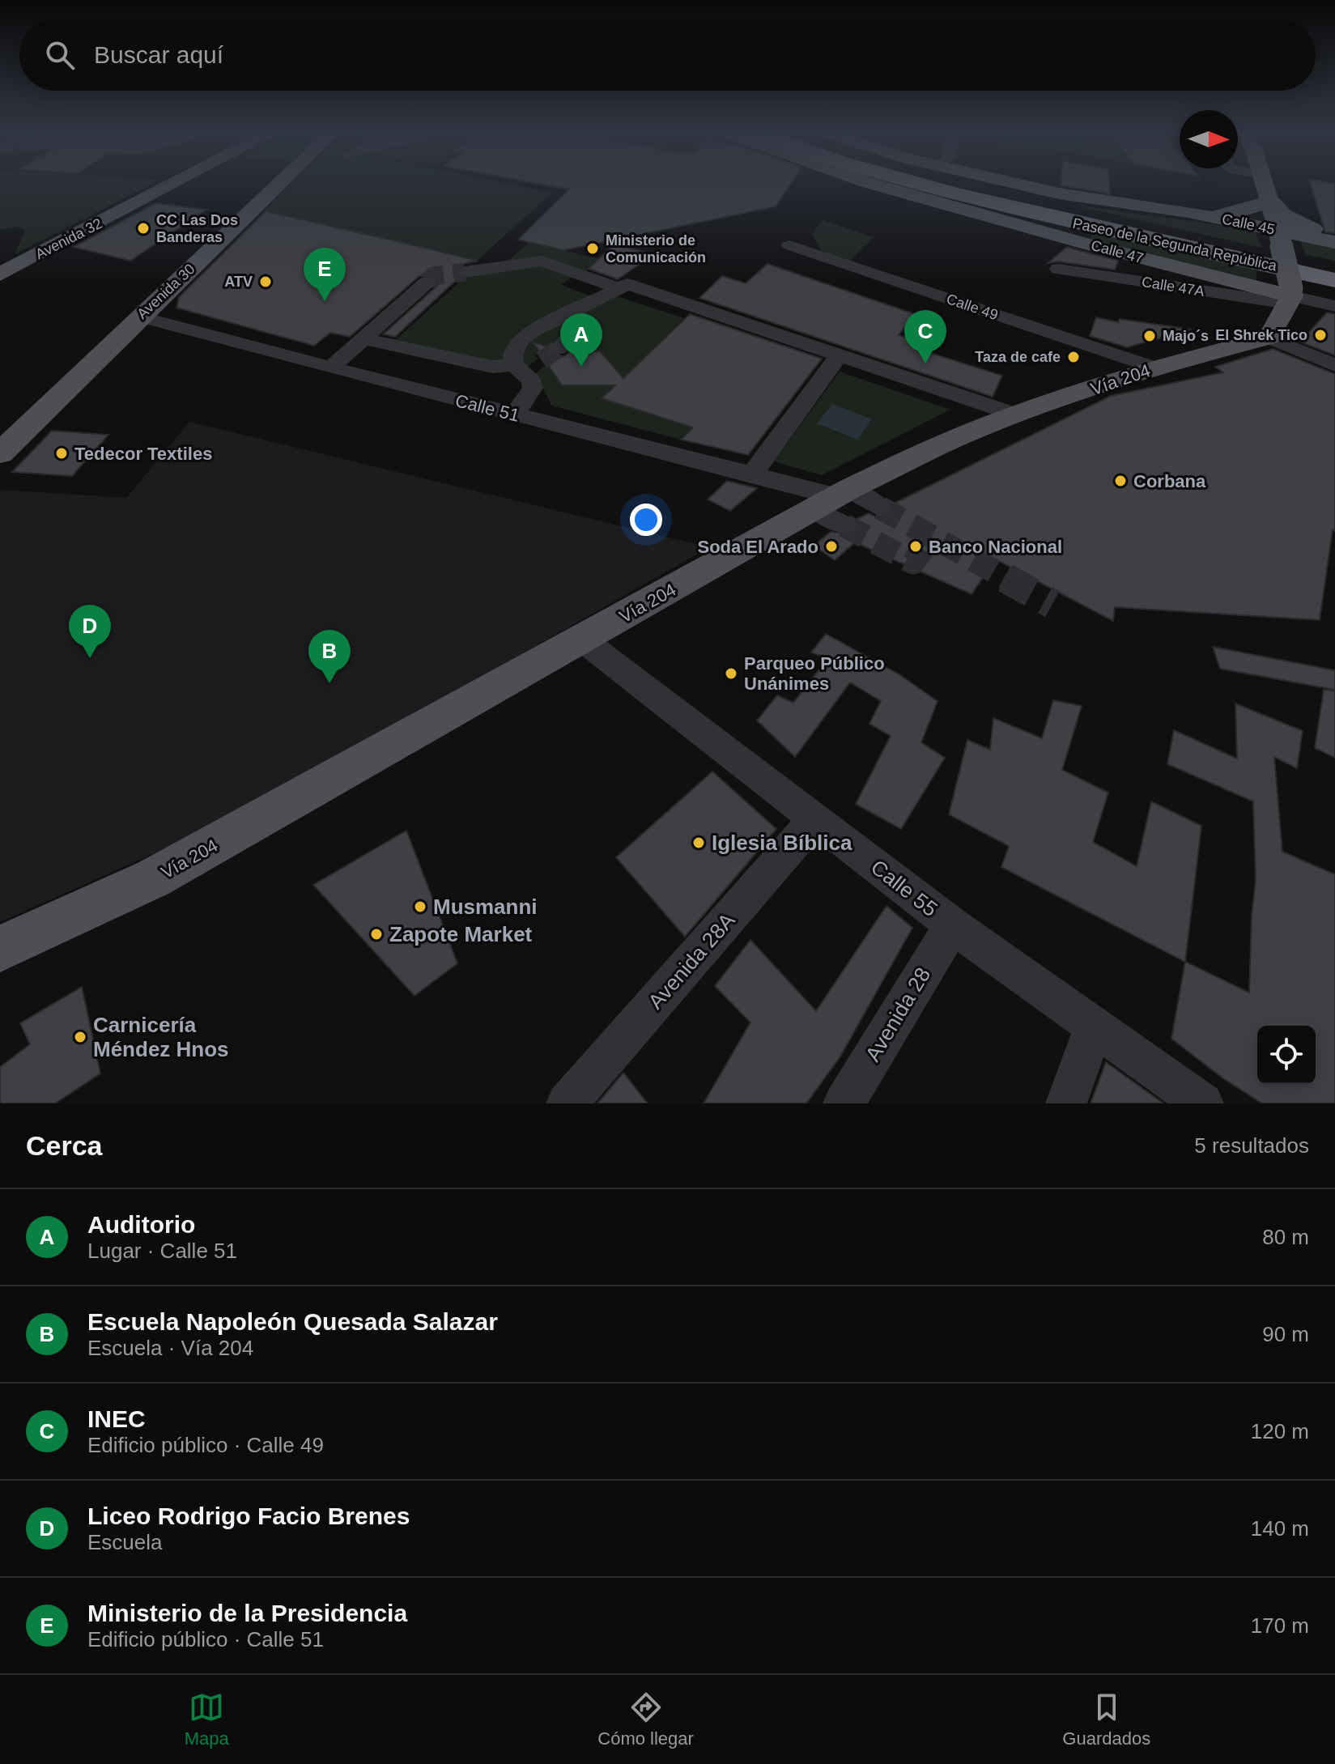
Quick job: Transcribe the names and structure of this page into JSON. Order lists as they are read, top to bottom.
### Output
{
  "streets": {
    "highway": ["Paseo de la Segunda República"],
    "main road": [
      "Calle 45",
      "Avenida 32",
      "Calle 47",
      "Avenida 30",
      "Vía 204"
    ],
    "street": [
      "Calle 47A",
      "Calle 49",
      "Calle 51",
      "Calle 55",
      "Avenida 28A",
      "Avenida 28"
    ]
  },
  "crossings": [
    ["Calle 47", "Calle 47A"],
    ["Avenida 30", "Calle 51"],
    ["Calle 49", "Vía 204"],
    ["Vía 204", "Calle 51"],
    ["Vía 204", "Calle 55"],
    ["Calle 55", "Avenida 28A"],
    ["Calle 55", "Avenida 28"]
  ],
  "places": [
    "CC Las Dos Banderas",
    "Ministerio de Comunicación",
    "ATV",
    "El Shrek Tico",
    "Majo´s",
    "Taza de cafe",
    "Tedecor Textiles",
    "Corbana",
    "Soda El Arado",
    "Banco Nacional",
    "Parqueo Público Unánimes",
    "Iglesia Bíblica",
    "Musmanni",
    "Zapote Market",
    "Carnicería Méndez Hnos"
  ],
  "north": "right",
  "page": {
    "search": "Buscar aquí",
    "pins": [
      "E",
      "C",
      "A",
      "D",
      "B"
    ],
    "heading": ["Cerca", "5 resultados"],
    "list": [
      {
        "mark": "A",
        "name": "Auditorio",
        "note": "Lugar · Calle 51",
        "value": "80 m"
      },
      {
        "mark": "B",
        "name": "Escuela Napoleón Quesada Salazar",
        "note": "Escuela · Vía 204",
        "value": "90 m"
      },
      {
        "mark": "C",
        "name": "INEC",
        "note": "Edificio público · Calle 49",
        "value": "120 m"
      },
      {
        "mark": "D",
        "name": "Liceo Rodrigo Facio Brenes",
        "note": "Escuela",
        "value": "140 m"
      },
      {
        "mark": "E",
        "name": "Ministerio de la Presidencia",
        "note": "Edificio público · Calle 51",
        "value": "170 m"
      }
    ],
    "nav": ["Mapa", "Cómo llegar", "Guardados"]
  }
}
